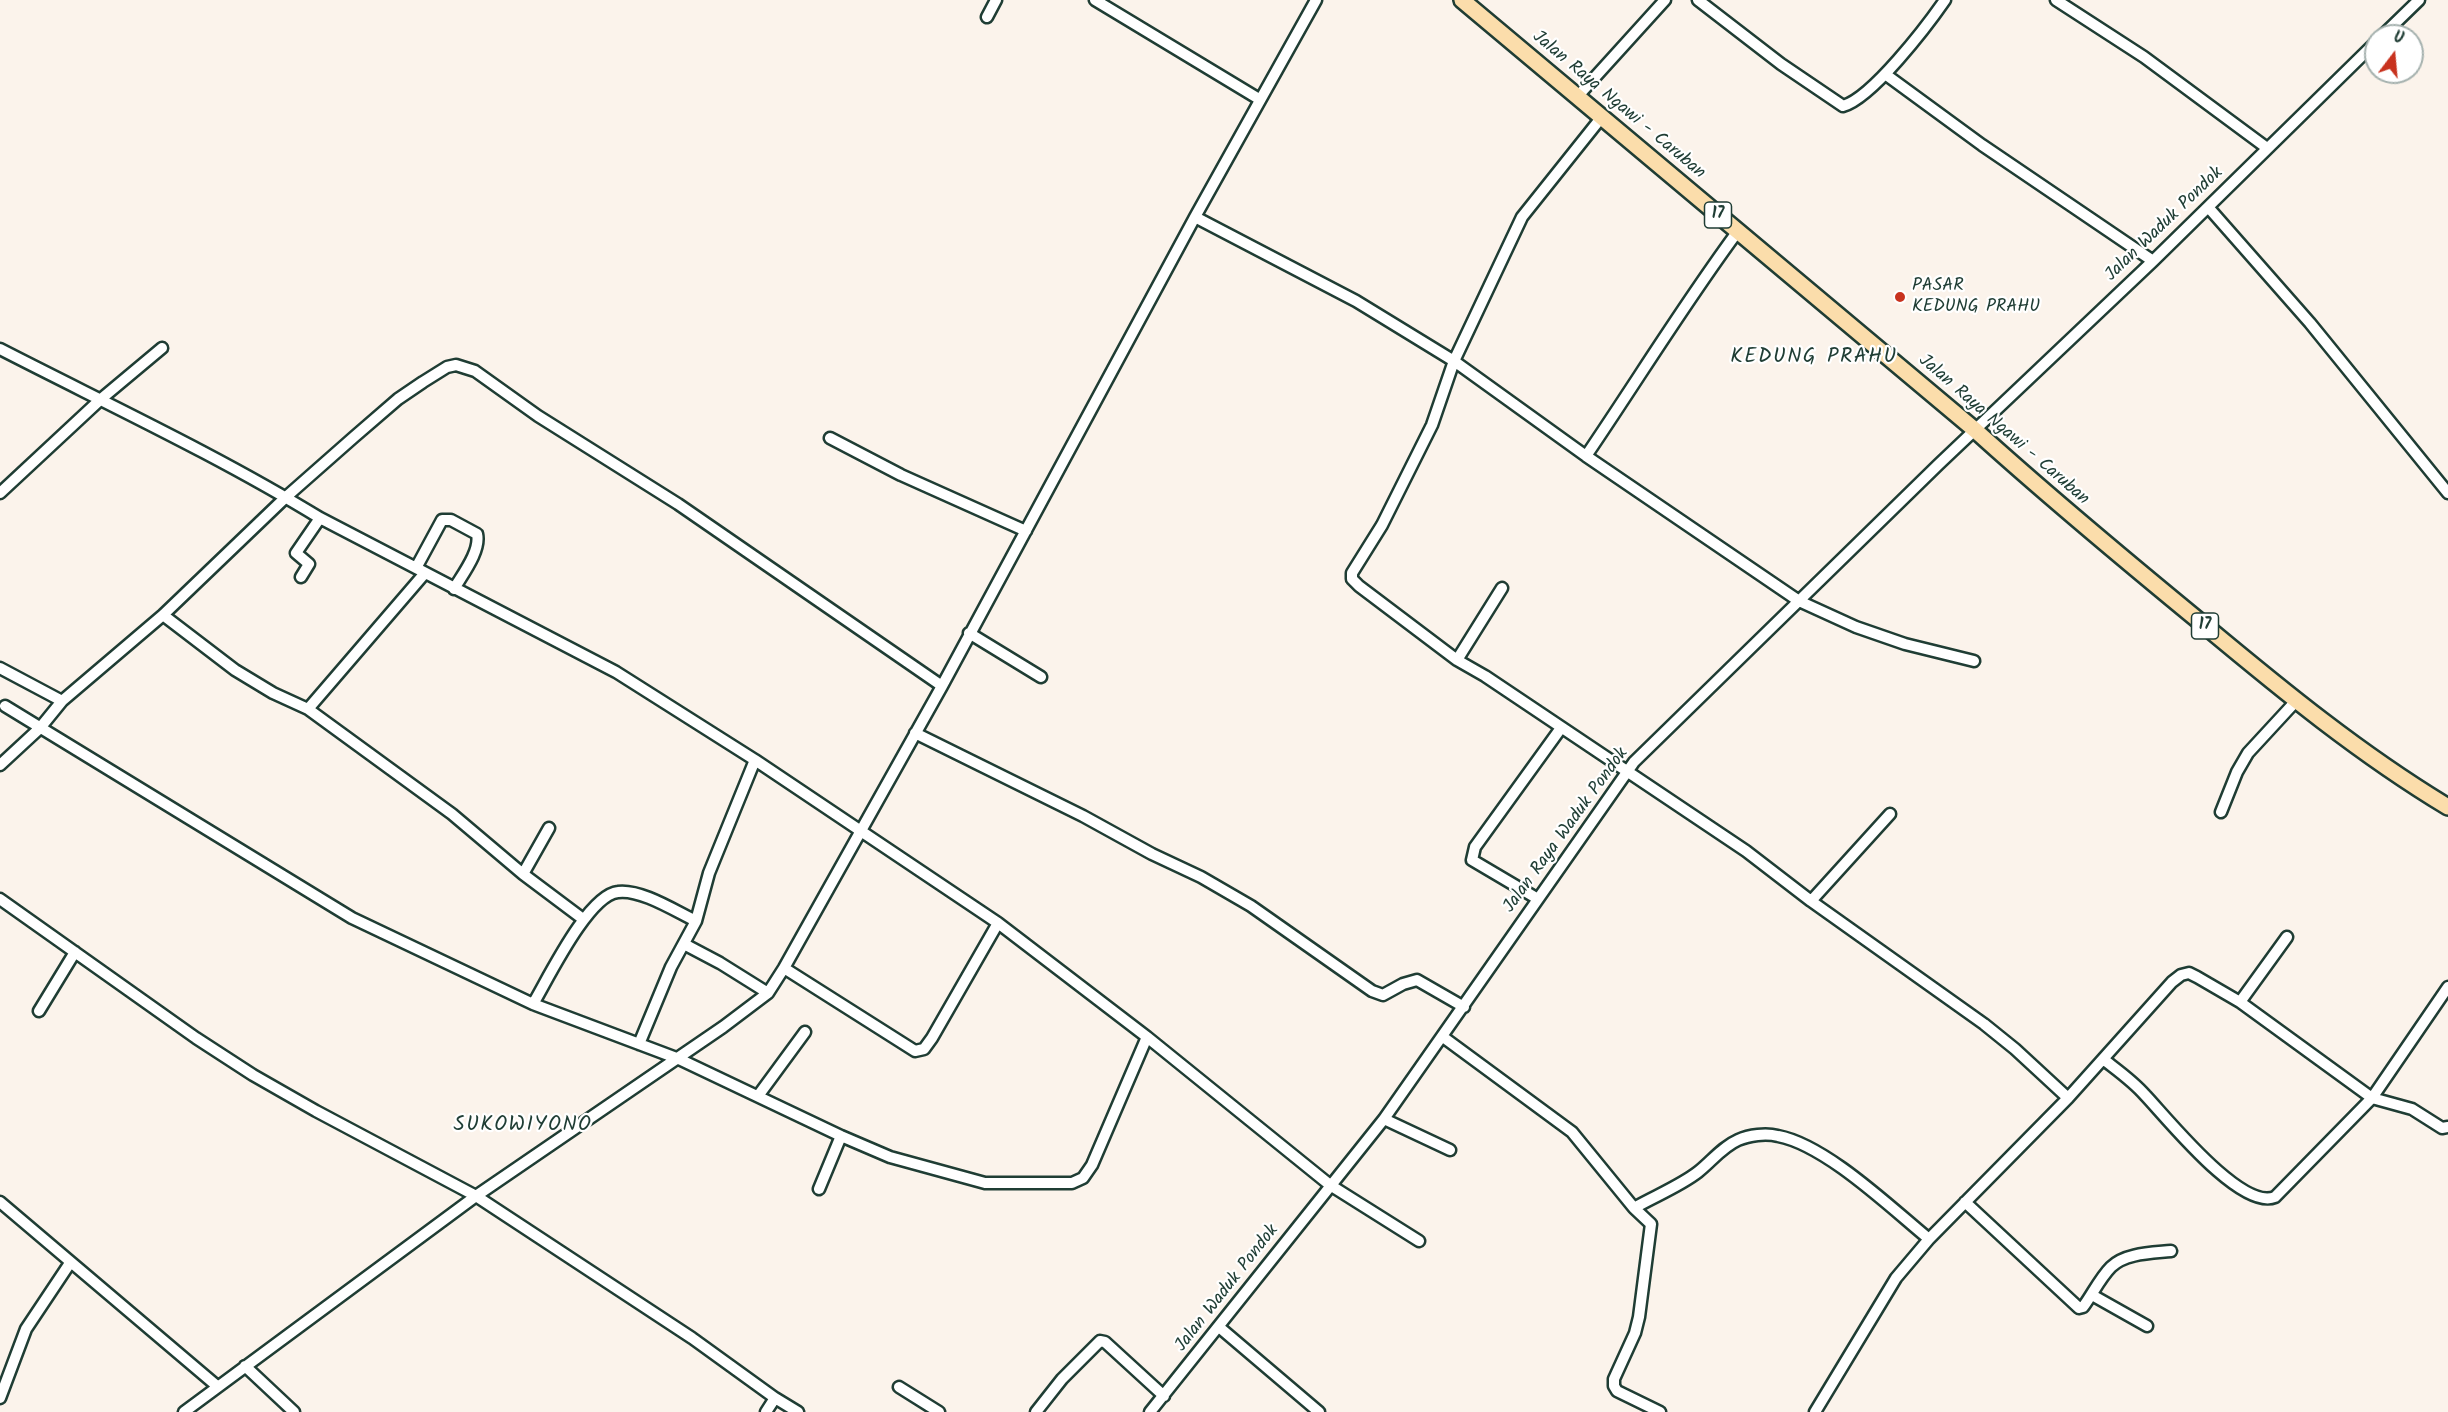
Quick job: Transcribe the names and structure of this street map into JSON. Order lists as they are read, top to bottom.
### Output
{
  "streets": {
    "highway": ["Jalan Raya Ngawi - Caruban", "17"],
    "street": ["Jalan Waduk Pondok", "Jalan Raya Waduk Pondok"]
  },
  "crossings": [
    ["Jalan Raya Ngawi - Caruban", "Jalan Waduk Pondok"],
    ["Jalan Raya Ngawi - Caruban", "Jalan Raya Waduk Pondok"],
    ["Jalan Waduk Pondok", "Jalan Raya Waduk Pondok"]
  ],
  "districts": ["KEDUNG PRAHU", "SUKOWIYONO"],
  "places": ["PASAR KEDUNG PRAHU"],
  "north": "top"
}
